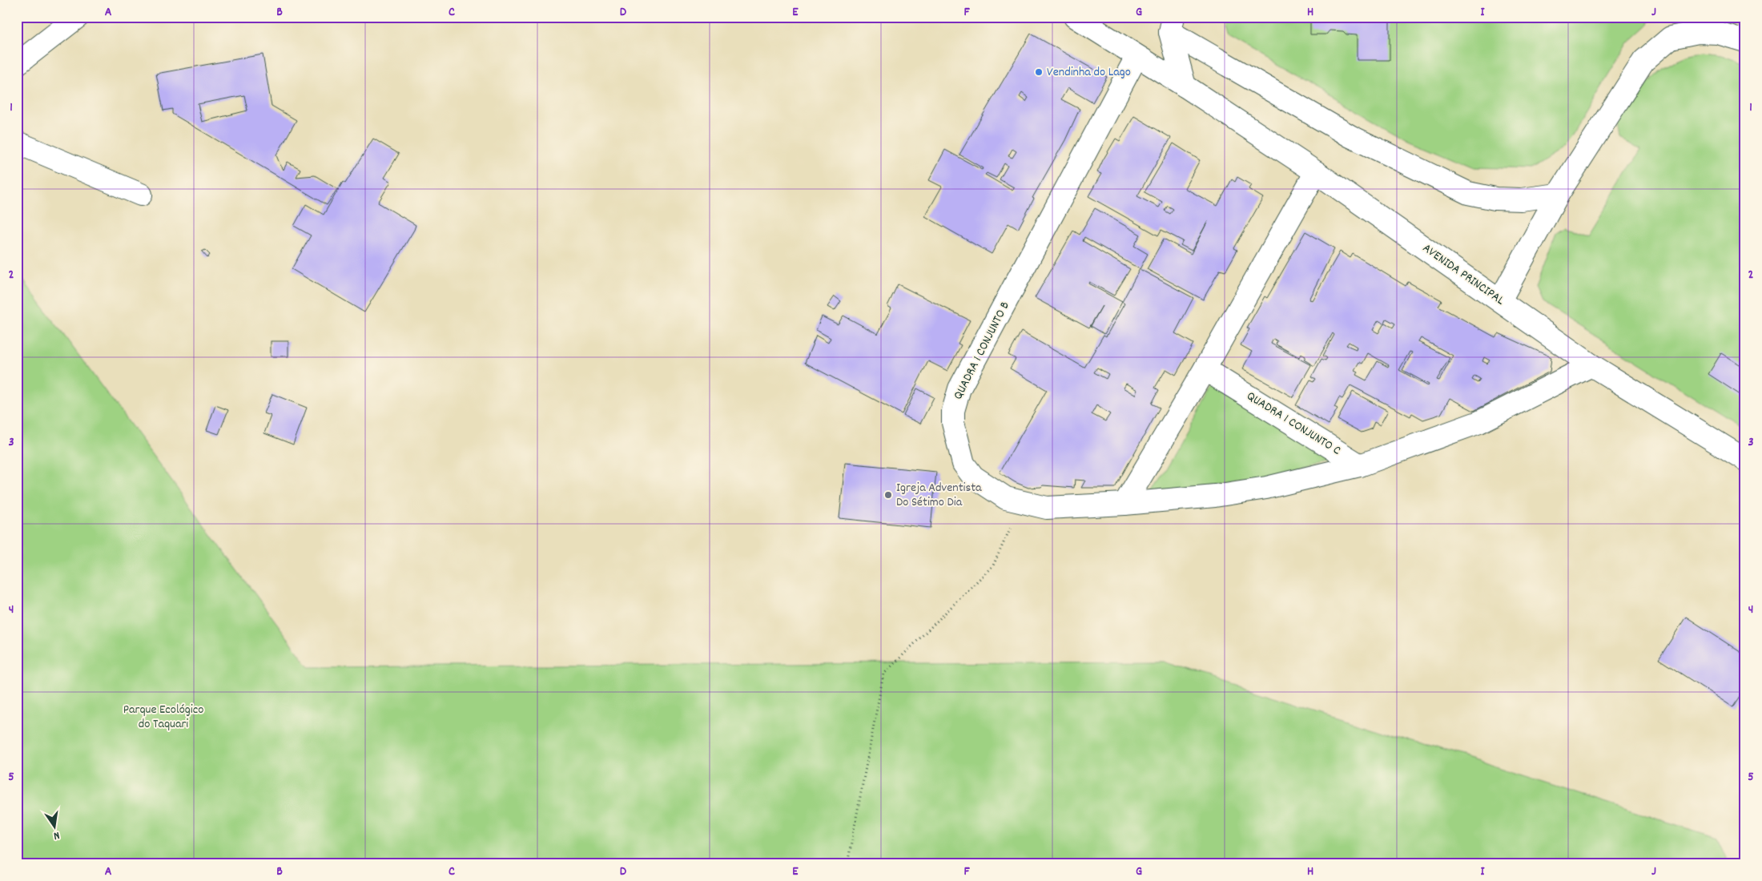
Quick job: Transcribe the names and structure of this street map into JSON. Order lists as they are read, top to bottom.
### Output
{
  "streets": {
    "street": ["AVENIDA PRINCIPAL", "QUADRA 1 CONJUNTO B", "QUADRA 1 CONJUNTO C"]
  },
  "crossings": [
    ["AVENIDA PRINCIPAL", "QUADRA 1 CONJUNTO B"],
    ["QUADRA 1 CONJUNTO B", "QUADRA 1 CONJUNTO C"]
  ],
  "parks": ["Parque Ecológico do Taquari"],
  "places": ["Vendinha do Lago", "Igreja Adventista Do Sétimo Dia"],
  "north": "bottom",
  "grid": {
    "columns": [
      "A",
      "B",
      "C",
      "D",
      "E",
      "F",
      "G",
      "H",
      "I",
      "J"
    ],
    "rows": [
      "1",
      "2",
      "3",
      "4",
      "5"
    ]
  }
}
